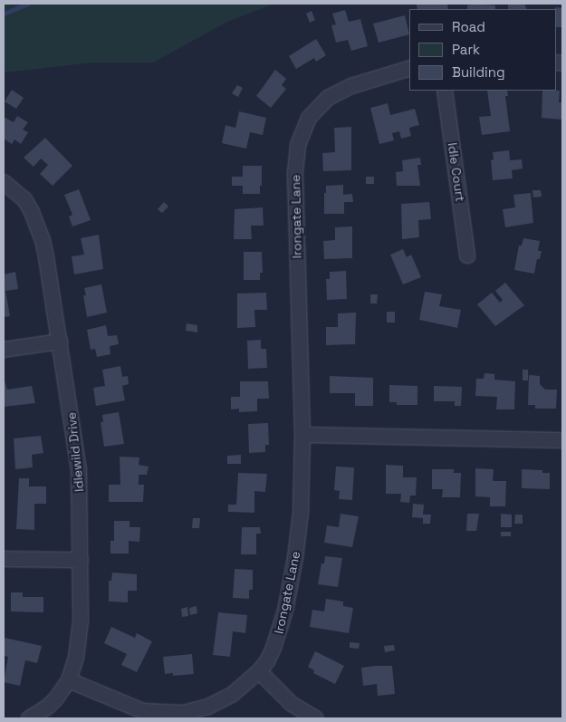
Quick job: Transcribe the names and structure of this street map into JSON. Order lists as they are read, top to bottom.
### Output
{
  "streets": {
    "street": ["Idle Court", "Irongate Lane", "Idlewild Drive"]
  },
  "crossings": [
    ["Irongate Lane", "Idlewild Drive"]
  ],
  "legend": ["Road", "Park", "Building"]
}
